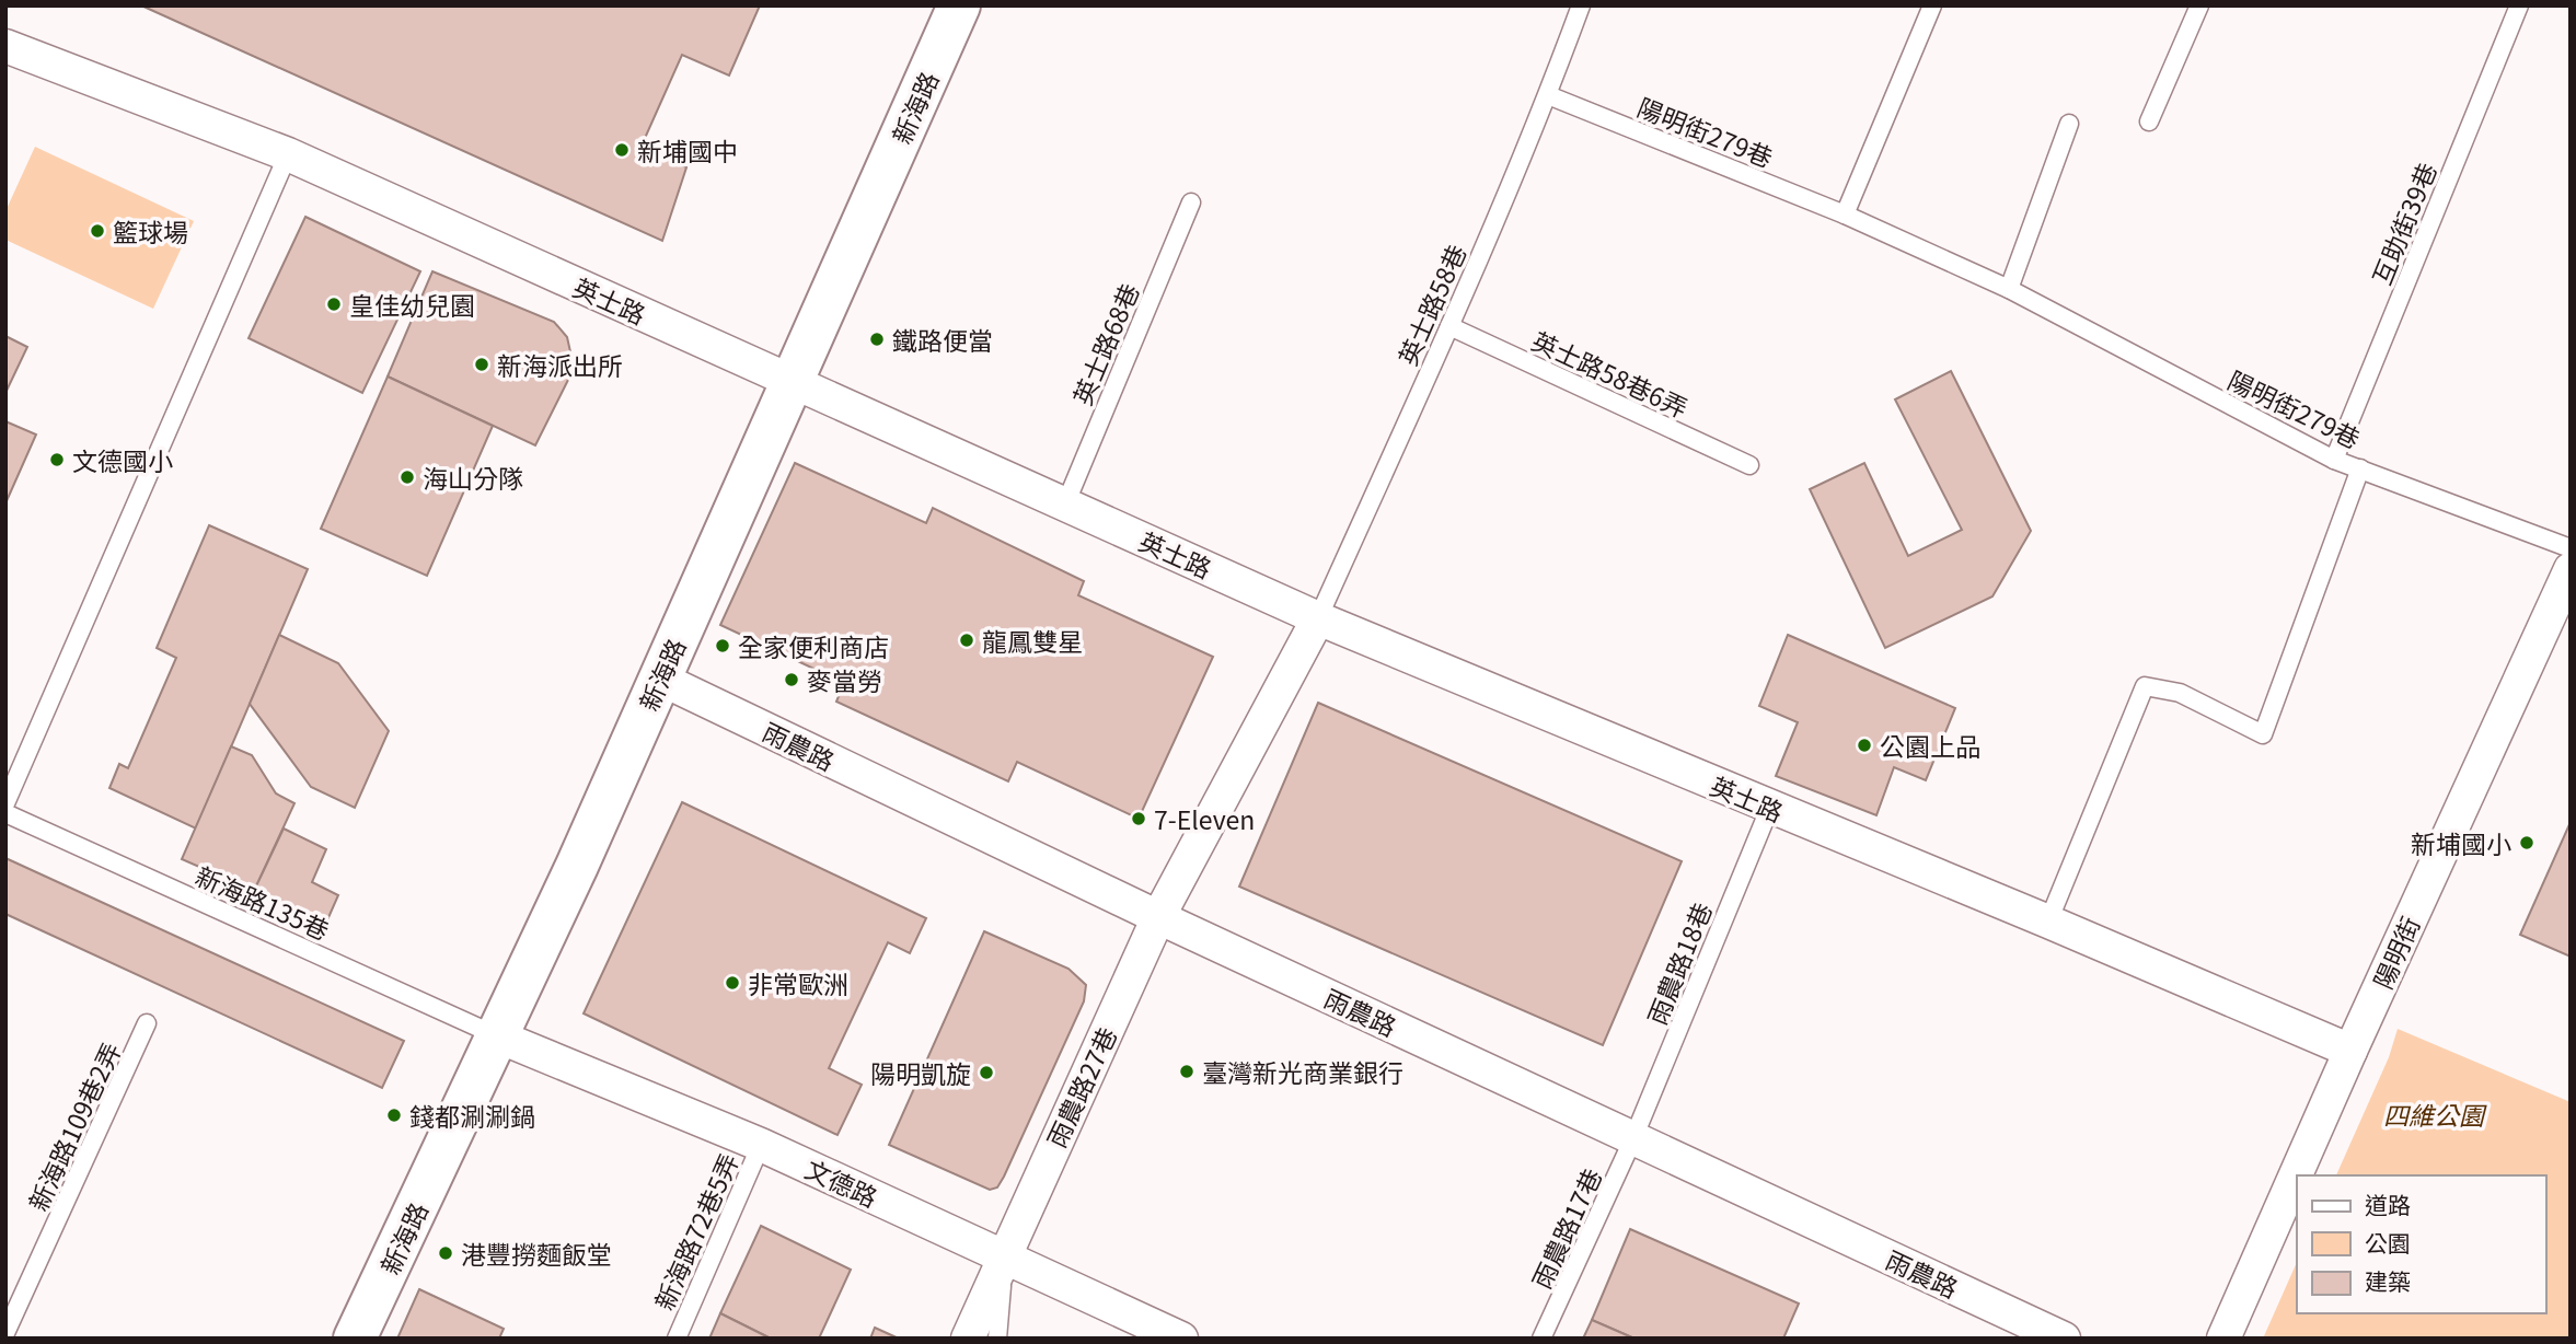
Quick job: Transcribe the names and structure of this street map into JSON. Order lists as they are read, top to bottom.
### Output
{
  "streets": {
    "street": [
      "新海路",
      "英士路",
      "雨農路",
      "陽明街",
      "雨農路27巷",
      "文德路"
    ],
    "lane": [
      "陽明街279巷",
      "互助街39巷",
      "英士路58巷",
      "英士路68巷",
      "英士路58巷6弄",
      "新海路135巷",
      "雨農路18巷",
      "新海路109巷2弄",
      "雨農路17巷",
      "新海路72巷5弄"
    ]
  },
  "crossings": [
    ["新海路", "英士路"],
    ["新海路", "雨農路"],
    ["新海路", "新海路135巷"],
    ["新海路", "文德路"],
    ["陽明街279巷", "互助街39巷"],
    ["陽明街279巷", "英士路58巷"],
    ["英士路", "英士路58巷"],
    ["英士路", "英士路68巷"],
    ["英士路", "陽明街"],
    ["英士路", "雨農路18巷"],
    ["英士路", "雨農路27巷"],
    ["英士路58巷", "英士路58巷6弄"],
    ["英士路58巷", "雨農路27巷"],
    ["雨農路", "雨農路18巷"],
    ["雨農路", "雨農路27巷"],
    ["雨農路", "雨農路17巷"],
    ["新海路135巷", "文德路"],
    ["雨農路18巷", "雨農路17巷"],
    ["雨農路27巷", "文德路"],
    ["文德路", "新海路72巷5弄"]
  ],
  "parks": ["四維公園"],
  "places": [
    "新埔國中",
    "籃球場",
    "皇佳幼兒園",
    "鐵路便當",
    "新海派出所",
    "文德國小",
    "海山分隊",
    "龍鳳雙星",
    "全家便利商店",
    "麥當勞",
    "公園上品",
    "7-Eleven",
    "新埔國小",
    "非常歐洲",
    "臺灣新光商業銀行",
    "陽明凱旋",
    "錢都涮涮鍋",
    "港豐撈麵飯堂"
  ],
  "legend": ["道路", "公園", "建築"]
}
